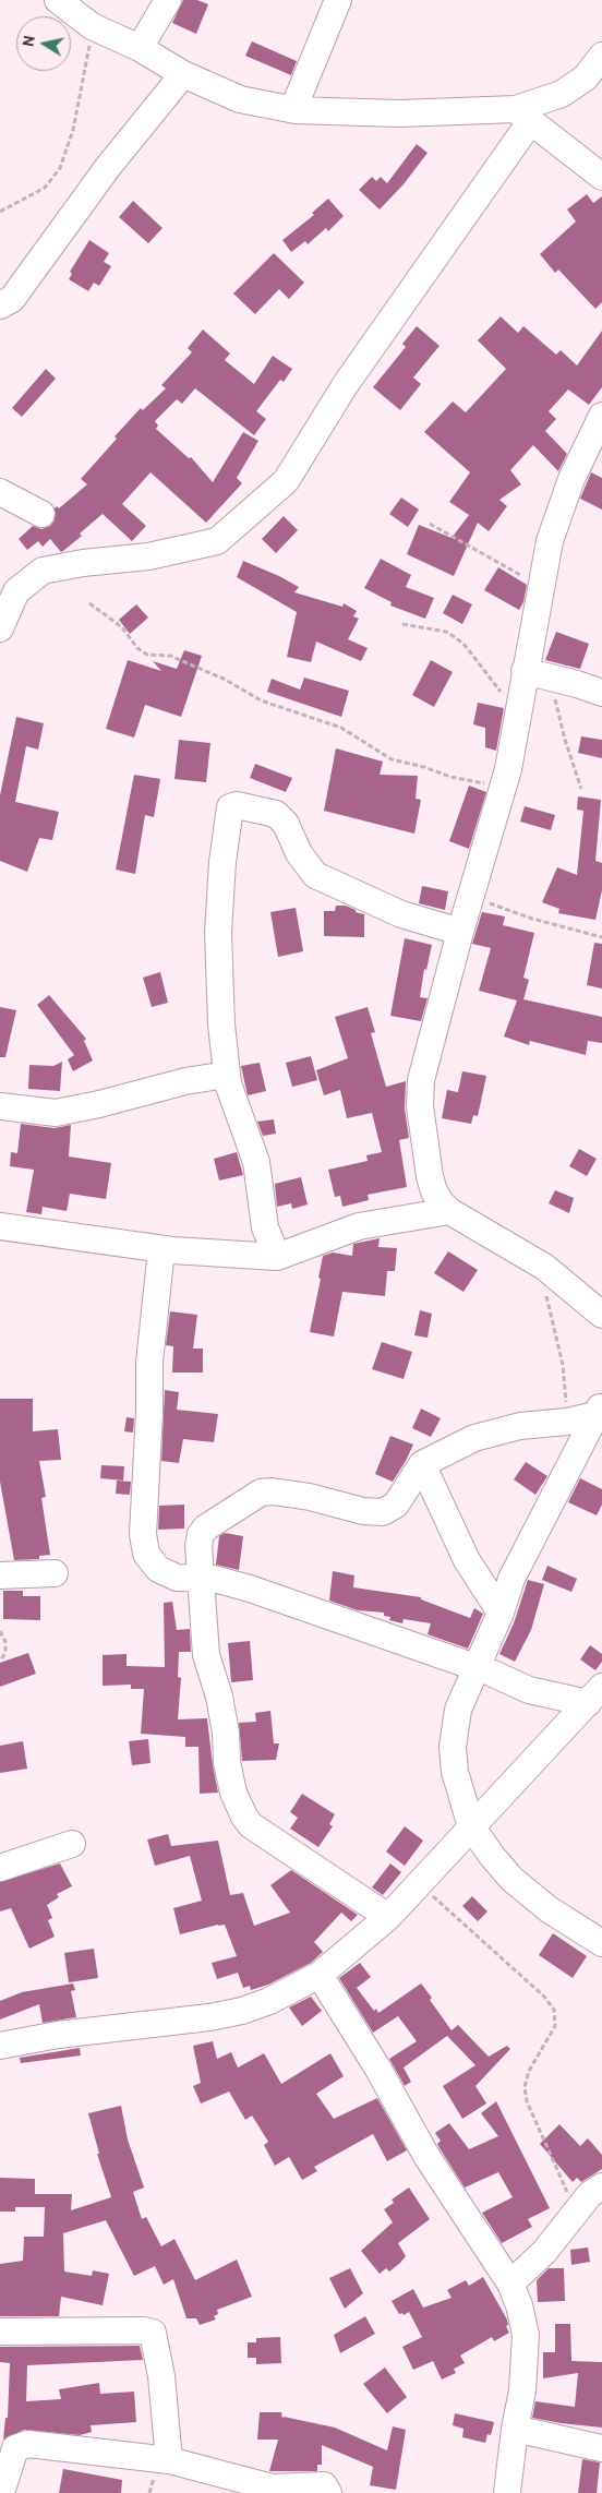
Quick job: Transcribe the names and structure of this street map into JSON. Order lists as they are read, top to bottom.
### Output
{
  "north": "left"
}
